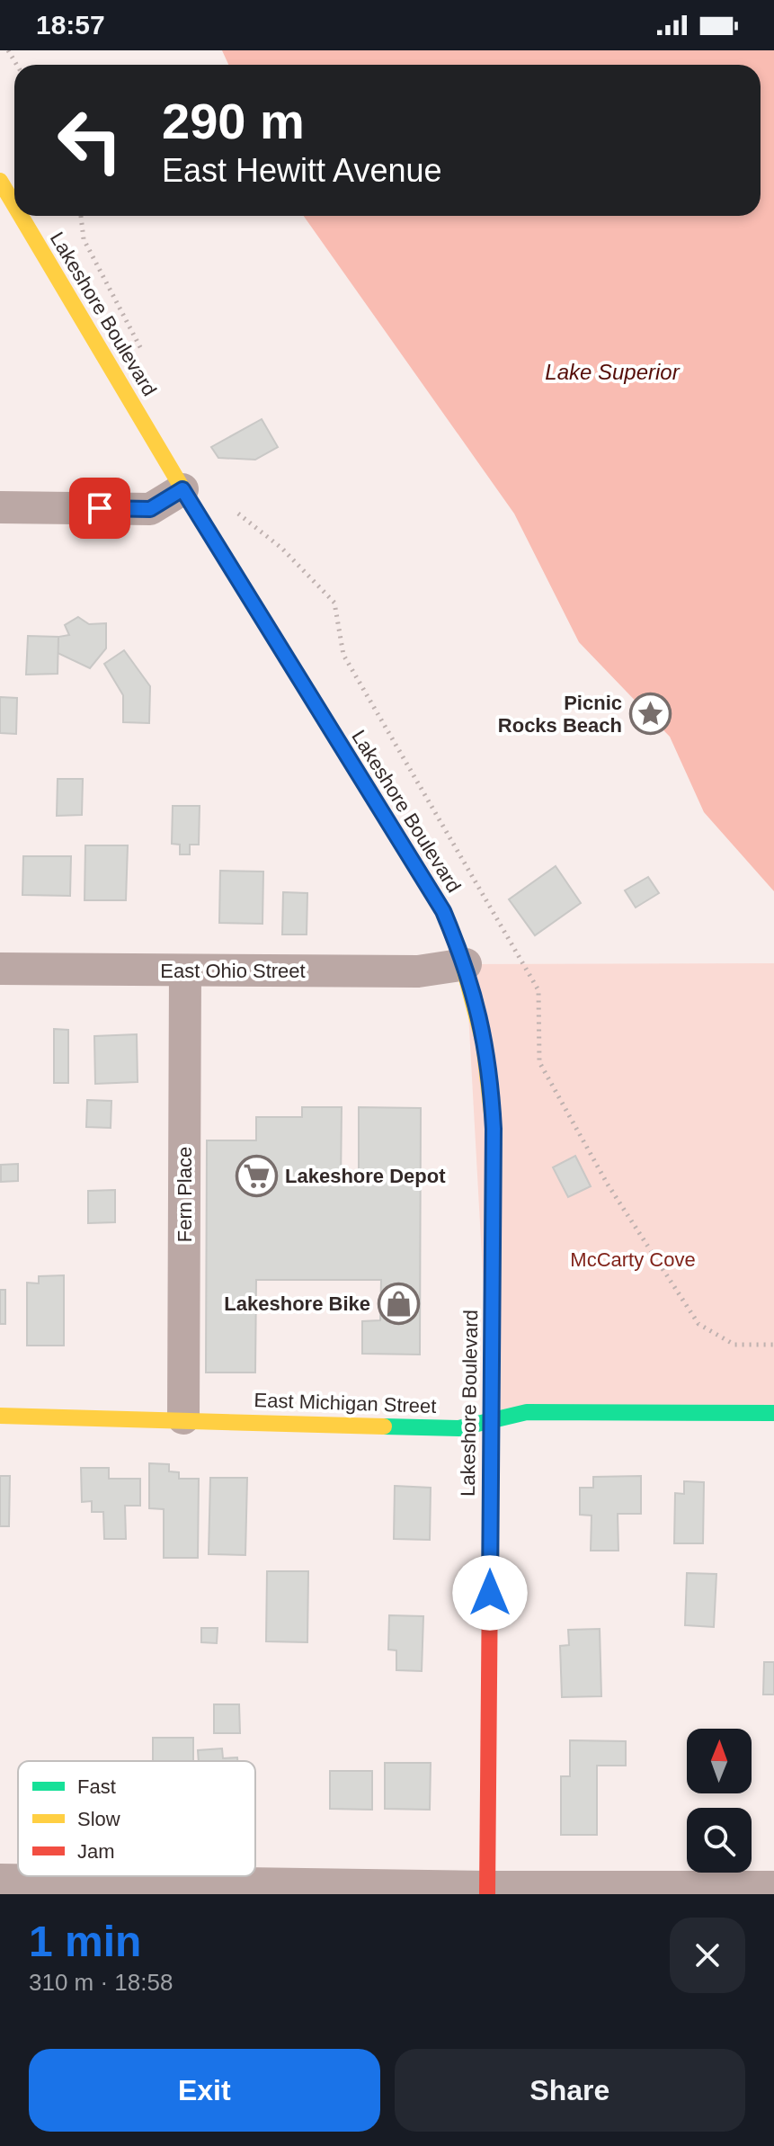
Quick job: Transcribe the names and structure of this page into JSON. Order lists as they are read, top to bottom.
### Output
{
  "streets": {
    "street": [
      "Lakeshore Boulevard",
      "East Ohio Street",
      "Fern Place",
      "East Michigan Street"
    ]
  },
  "crossings": [
    ["Lakeshore Boulevard", "East Ohio Street"],
    ["Lakeshore Boulevard", "East Michigan Street"],
    ["East Ohio Street", "Fern Place"],
    ["Fern Place", "East Michigan Street"]
  ],
  "water": ["Lake Superior"],
  "parks": ["McCarty Cove"],
  "places": {
    "place": ["Picnic Rocks Beach"],
    "supermarket": ["Lakeshore Depot"],
    "shop": ["Lakeshore Bike"]
  },
  "legend": ["Fast", "Slow", "Jam"],
  "north": "top",
  "page": {
    "status": "18:57",
    "turn": ["290 m", "East Hewitt Avenue"],
    "heading": ["1 min", "310 m · 18:58"],
    "buttons": ["Exit", "Share"]
  }
}
